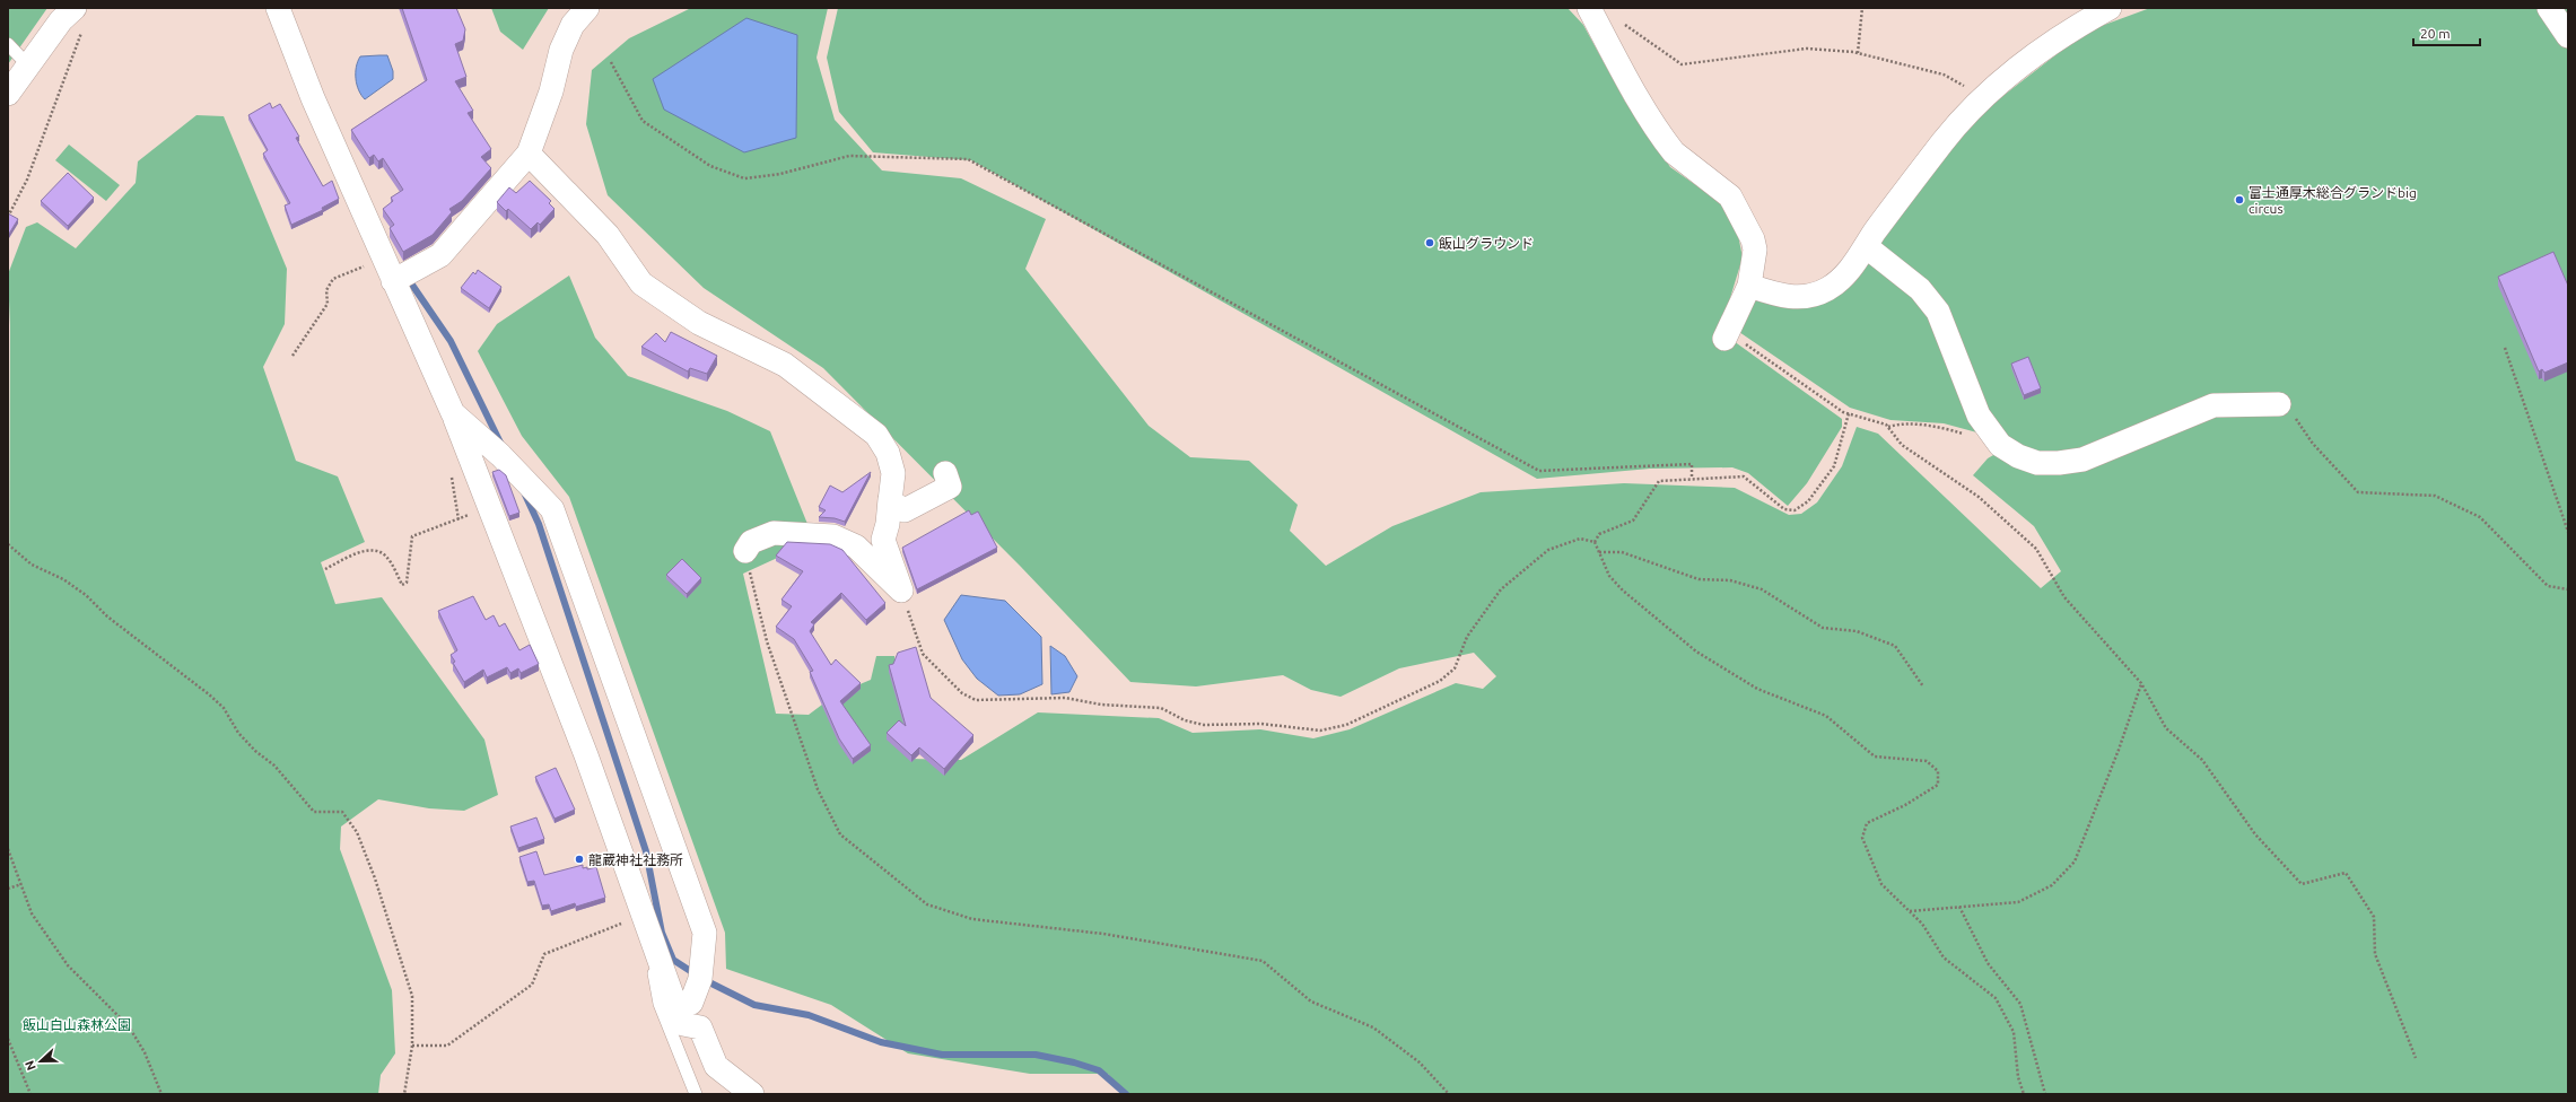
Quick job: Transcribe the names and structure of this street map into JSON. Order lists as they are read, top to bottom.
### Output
{
  "parks": ["飯山白山森林公園"],
  "places": ["富士通厚木総合グランドbig circus", "飯山グラウンド", "龍蔵神社社務所"],
  "scale_bar": "20 m",
  "north": "left"
}
